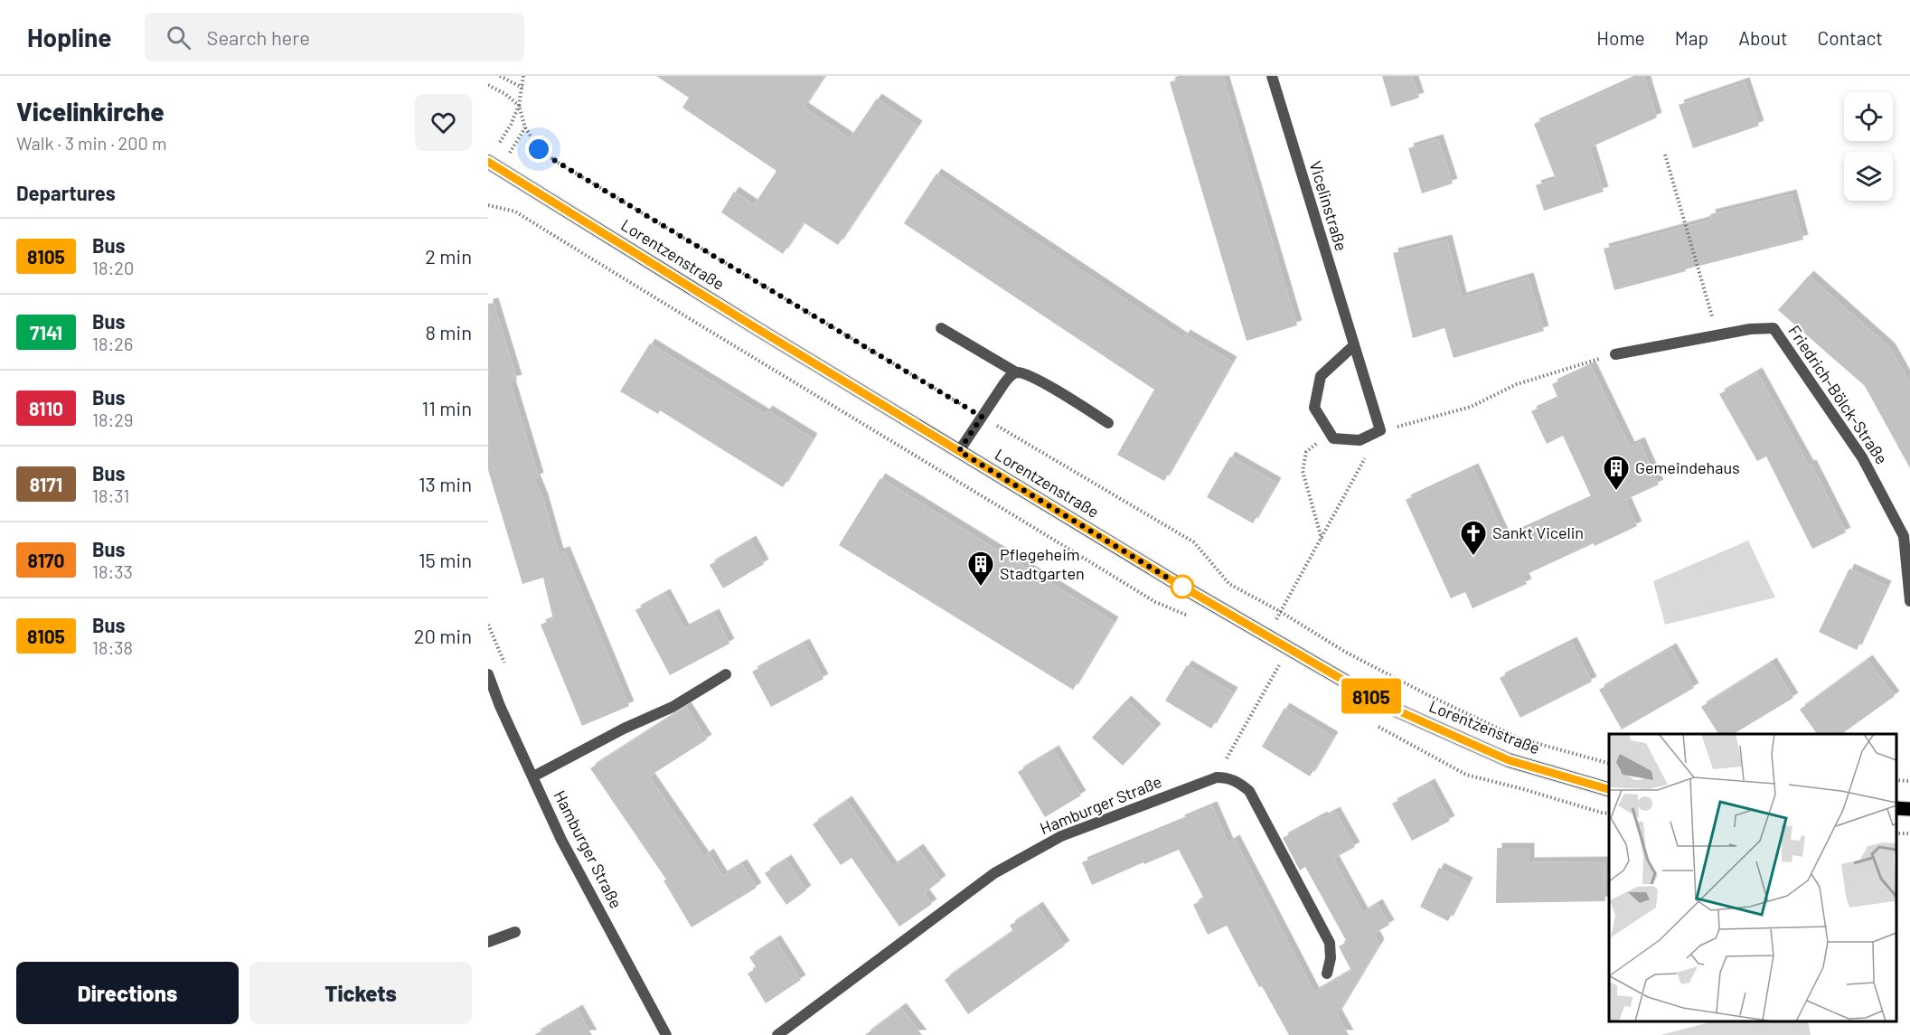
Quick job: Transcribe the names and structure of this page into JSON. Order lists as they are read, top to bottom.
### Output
{
  "streets": {
    "main road": ["Lorentzenstraße"],
    "street": ["Vicelinstraße", "Friedrich-Bölck-Straße", "Hamburger Straße"]
  },
  "places": {
    "building": ["Gemeindehaus", "Pflegeheim Stadtgarten"],
    "church": ["Sankt Vicelin"]
  },
  "lines": ["bus line 8105"],
  "page": {
    "header": "Hopline",
    "search": "Search here",
    "nav": [
      "Home",
      "Map",
      "About",
      "Contact"
    ],
    "heading": [
      ["Vicelinkirche", "Walk · 3 min · 200 m"],
      "Departures"
    ],
    "on_map": "8105",
    "list": [
      {
        "mark": "8105",
        "name": "Bus",
        "note": "18:20",
        "value": "2 min"
      },
      {
        "mark": "7141",
        "name": "Bus",
        "note": "18:26",
        "value": "8 min"
      },
      {
        "mark": "8110",
        "name": "Bus",
        "note": "18:29",
        "value": "11 min"
      },
      {
        "mark": "8171",
        "name": "Bus",
        "note": "18:31",
        "value": "13 min"
      },
      {
        "mark": "8170",
        "name": "Bus",
        "note": "18:33",
        "value": "15 min"
      },
      {
        "mark": "8105",
        "name": "Bus",
        "note": "18:38",
        "value": "20 min"
      }
    ],
    "buttons": ["Directions", "Tickets"]
  }
}
